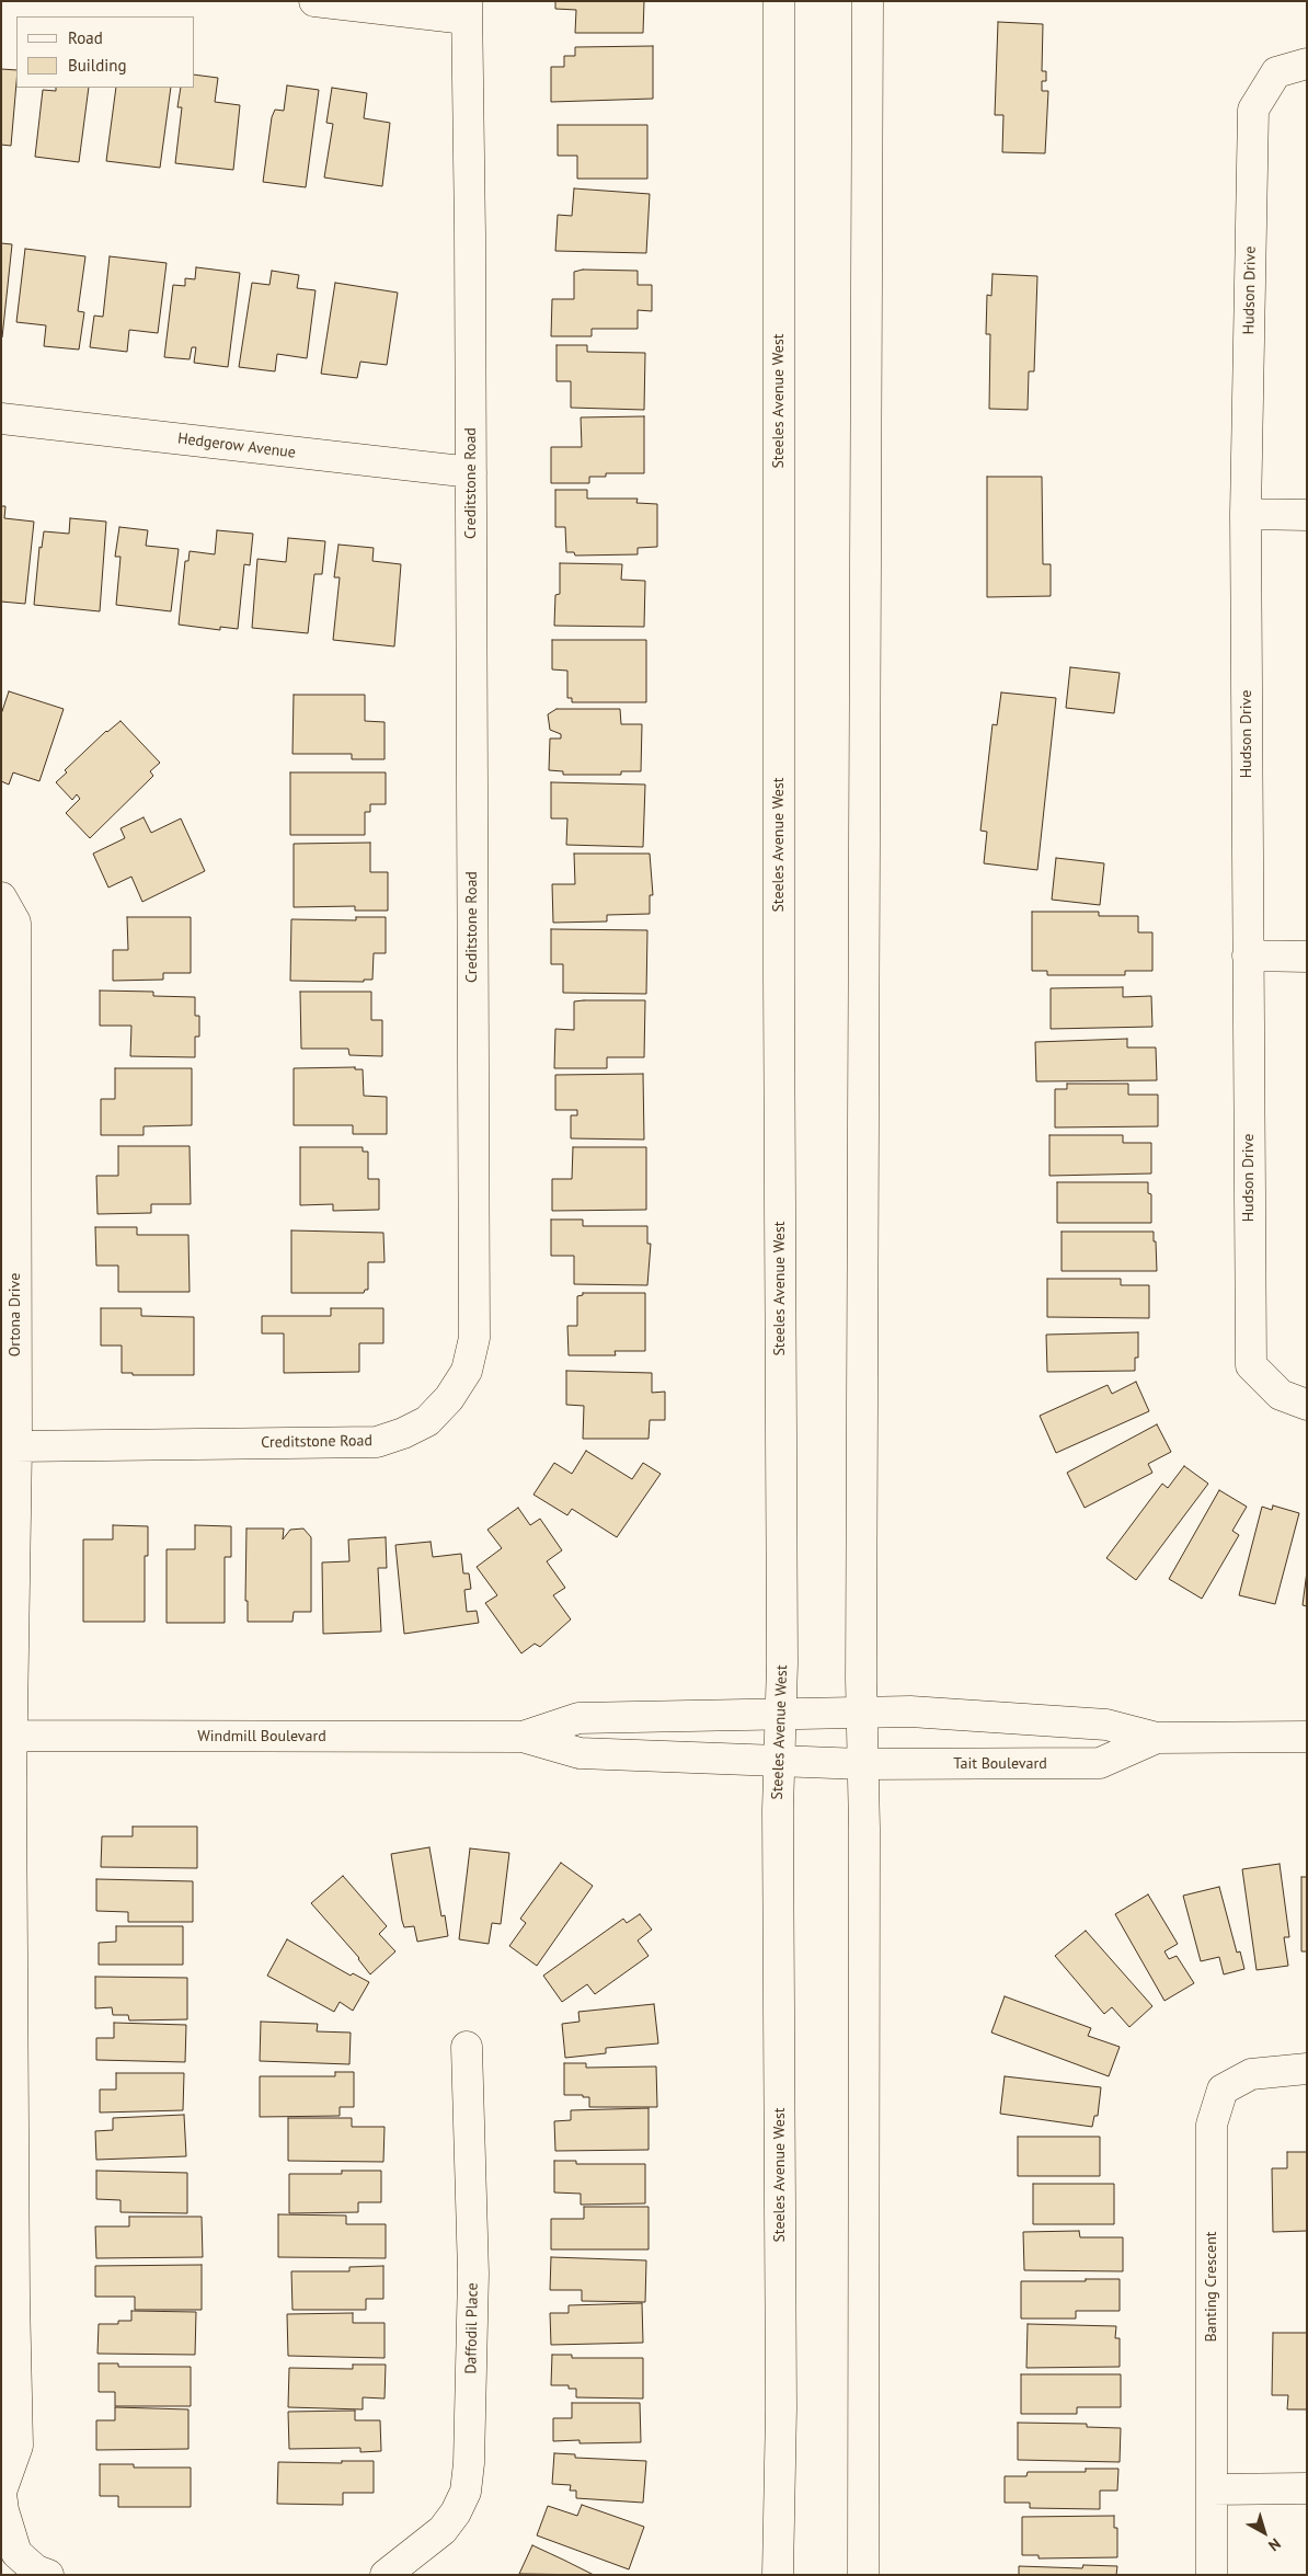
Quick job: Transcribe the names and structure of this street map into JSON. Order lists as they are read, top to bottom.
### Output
{
  "streets": {
    "street": [
      "Hudson Drive",
      "Steeles Avenue West",
      "Hedgerow Avenue",
      "Creditstone Road",
      "Ortona Drive",
      "Windmill Boulevard",
      "Tait Boulevard",
      "Banting Crescent",
      "Daffodil Place"
    ]
  },
  "crossings": [
    ["Steeles Avenue West", "Windmill Boulevard"],
    ["Hedgerow Avenue", "Creditstone Road"],
    ["Creditstone Road", "Ortona Drive"],
    ["Ortona Drive", "Windmill Boulevard"],
    ["Windmill Boulevard", "Tait Boulevard"]
  ],
  "legend": ["Road", "Building"],
  "north": "bottom right"
}
